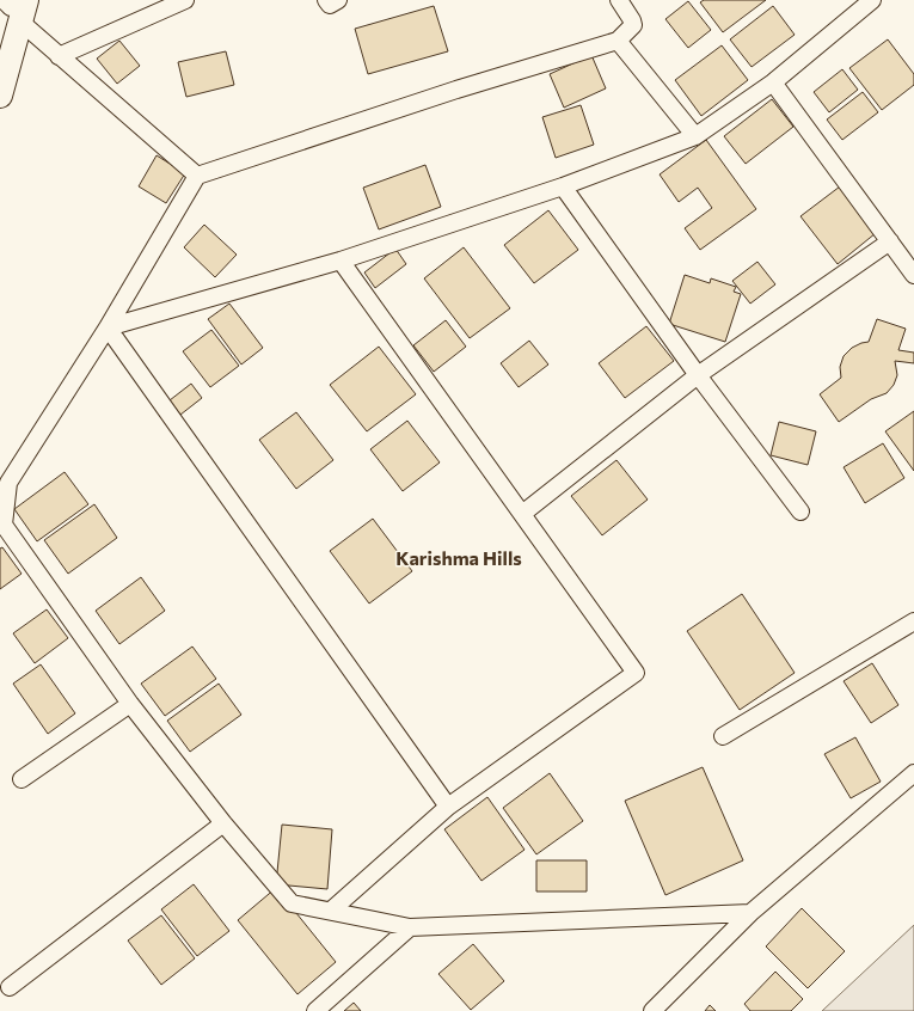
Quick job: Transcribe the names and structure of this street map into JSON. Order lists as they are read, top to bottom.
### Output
{
  "districts": ["Karishma Hills"]
}
